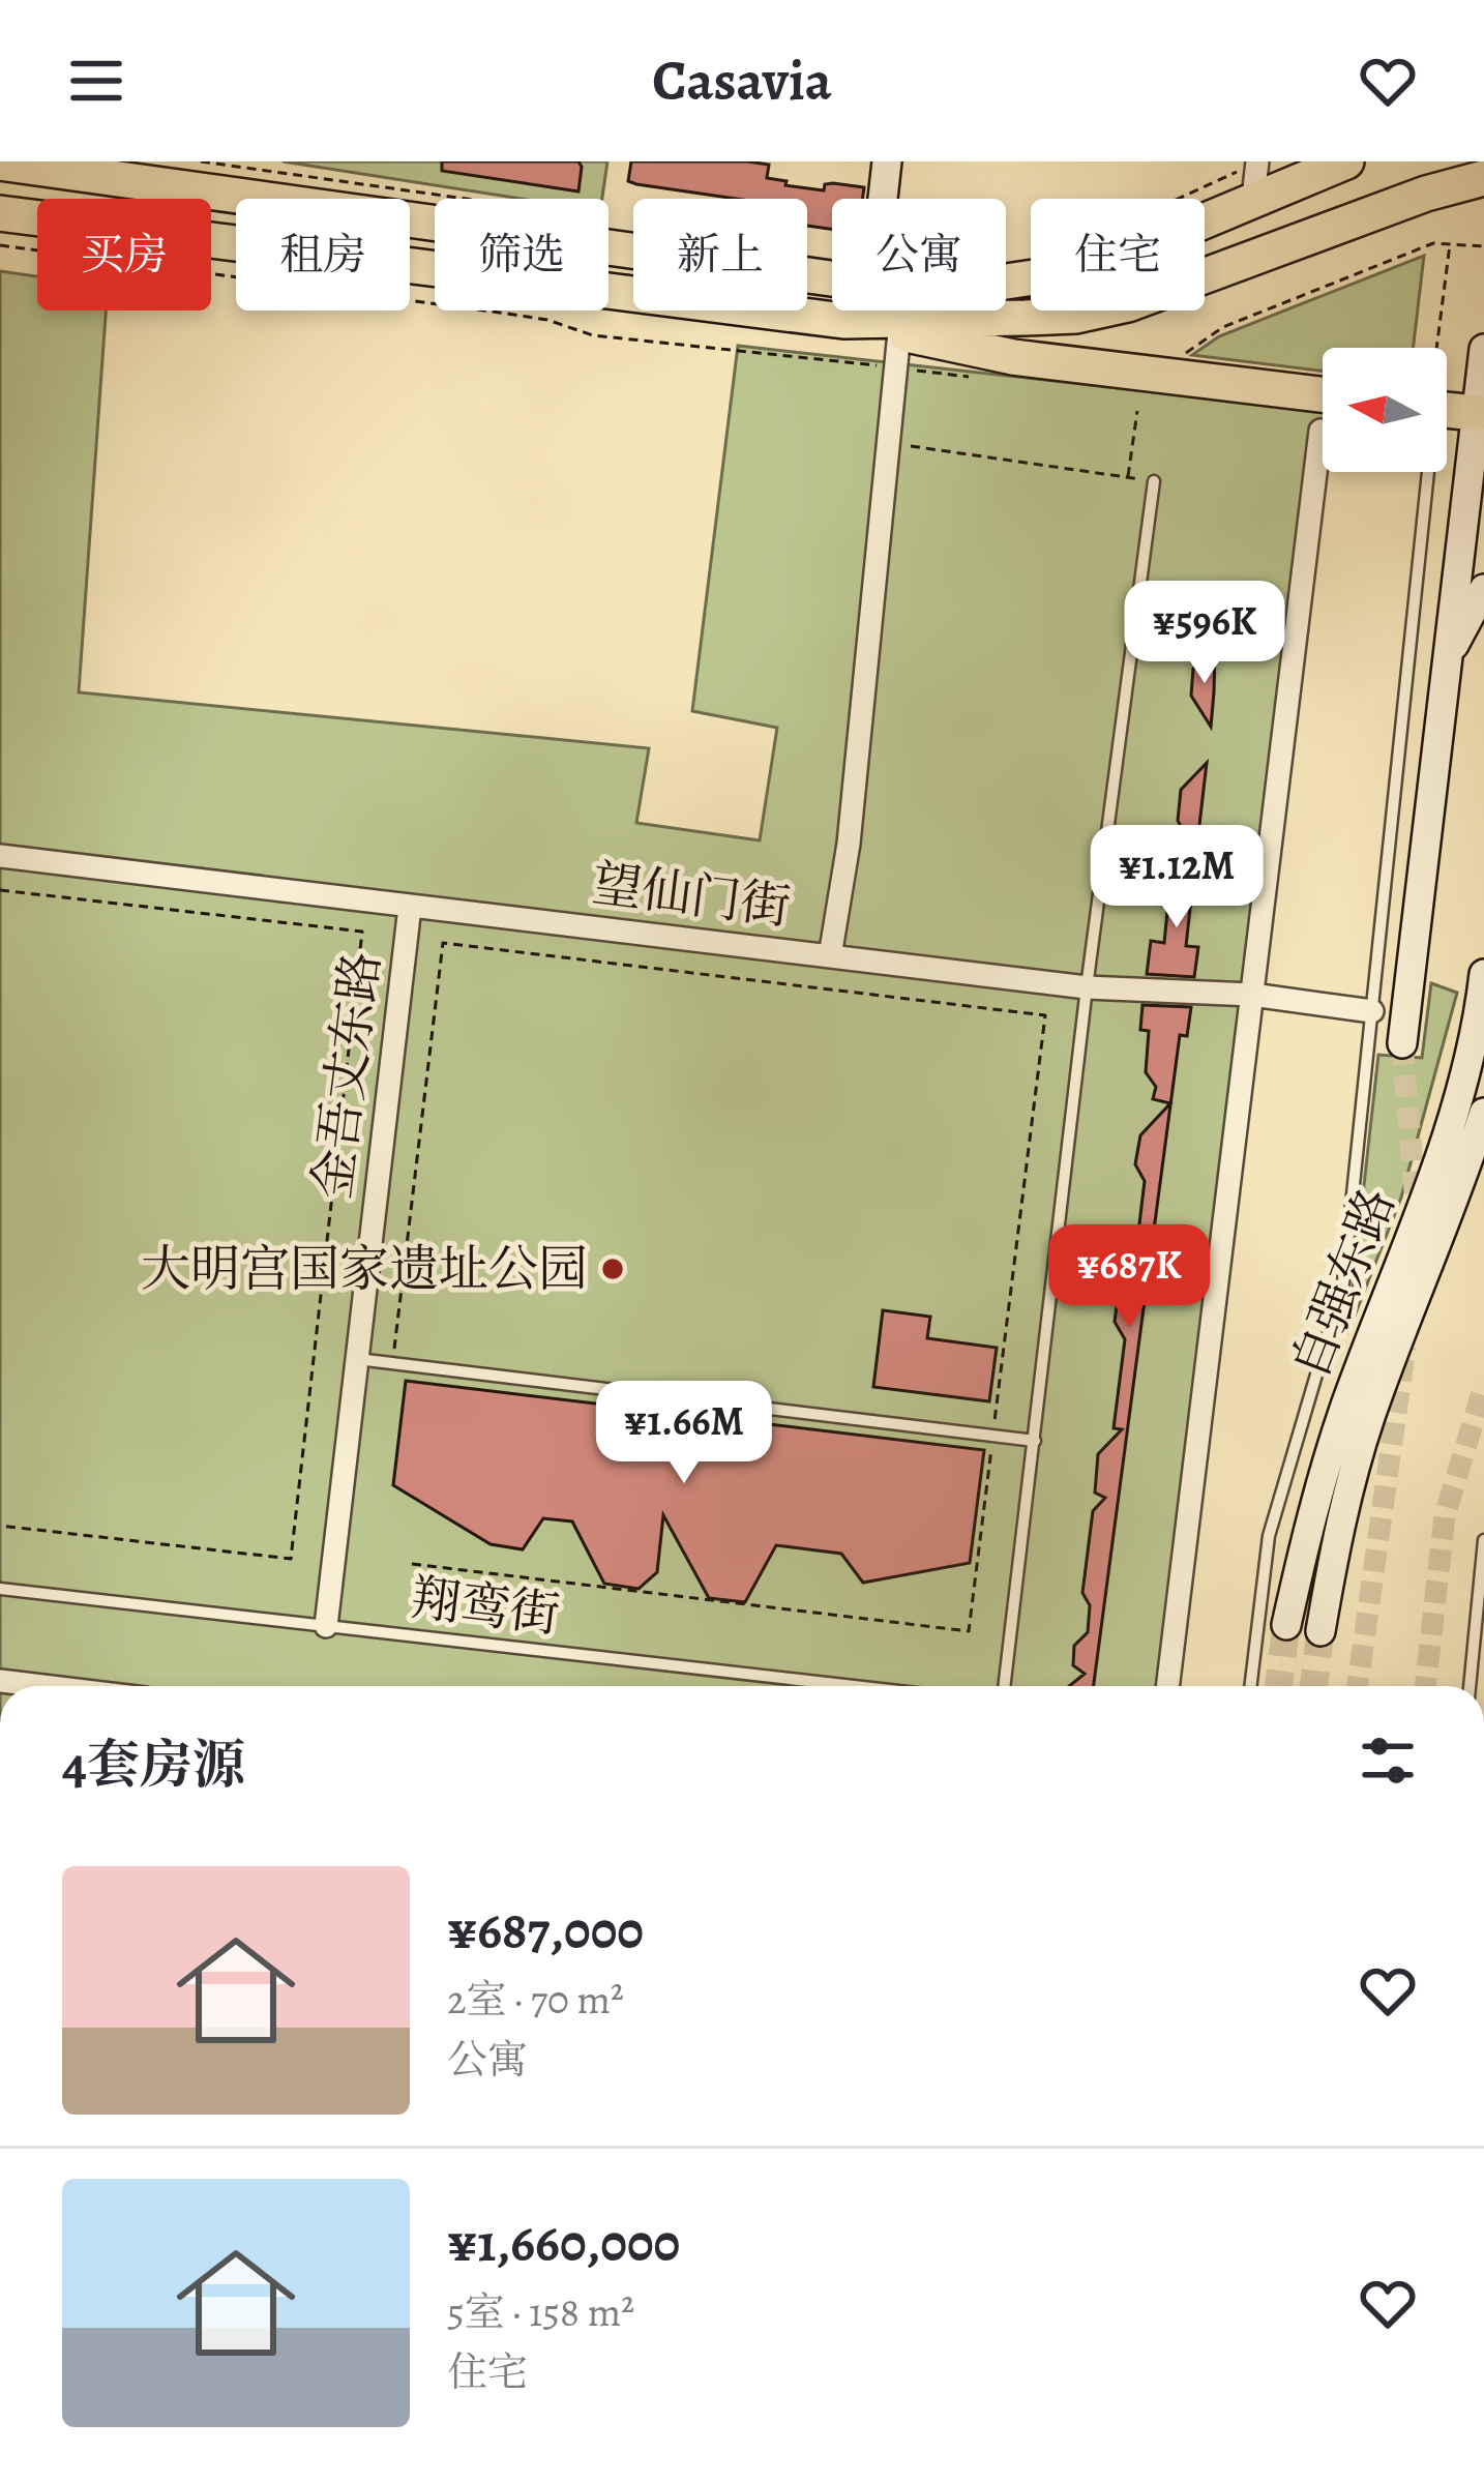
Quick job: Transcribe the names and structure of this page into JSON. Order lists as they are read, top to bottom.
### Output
{
  "streets": {
    "main road": ["自强东路"],
    "street": ["望仙门街", "金吾丈东路"],
    "lane": ["翔鸾街"]
  },
  "crossings": [
    ["望仙门街", "金吾丈东路"],
    ["金吾丈东路", "翔鸾街"]
  ],
  "places": ["大明宫国家遗址公园"],
  "north": "left",
  "page": {
    "header": "Casavia",
    "chip": [
      "买房",
      "租房",
      "筛选",
      "新上",
      "公寓",
      "住宅"
    ],
    "price": [
      "¥596K",
      "¥1.12M",
      "¥687K",
      "¥1.66M"
    ],
    "heading": "4套房源",
    "list": [
      {
        "name": "¥687,000",
        "note": "2室 · 70 m² · 公寓"
      },
      {
        "name": "¥1,660,000",
        "note": "5室 · 158 m² · 住宅"
      }
    ]
  }
}
